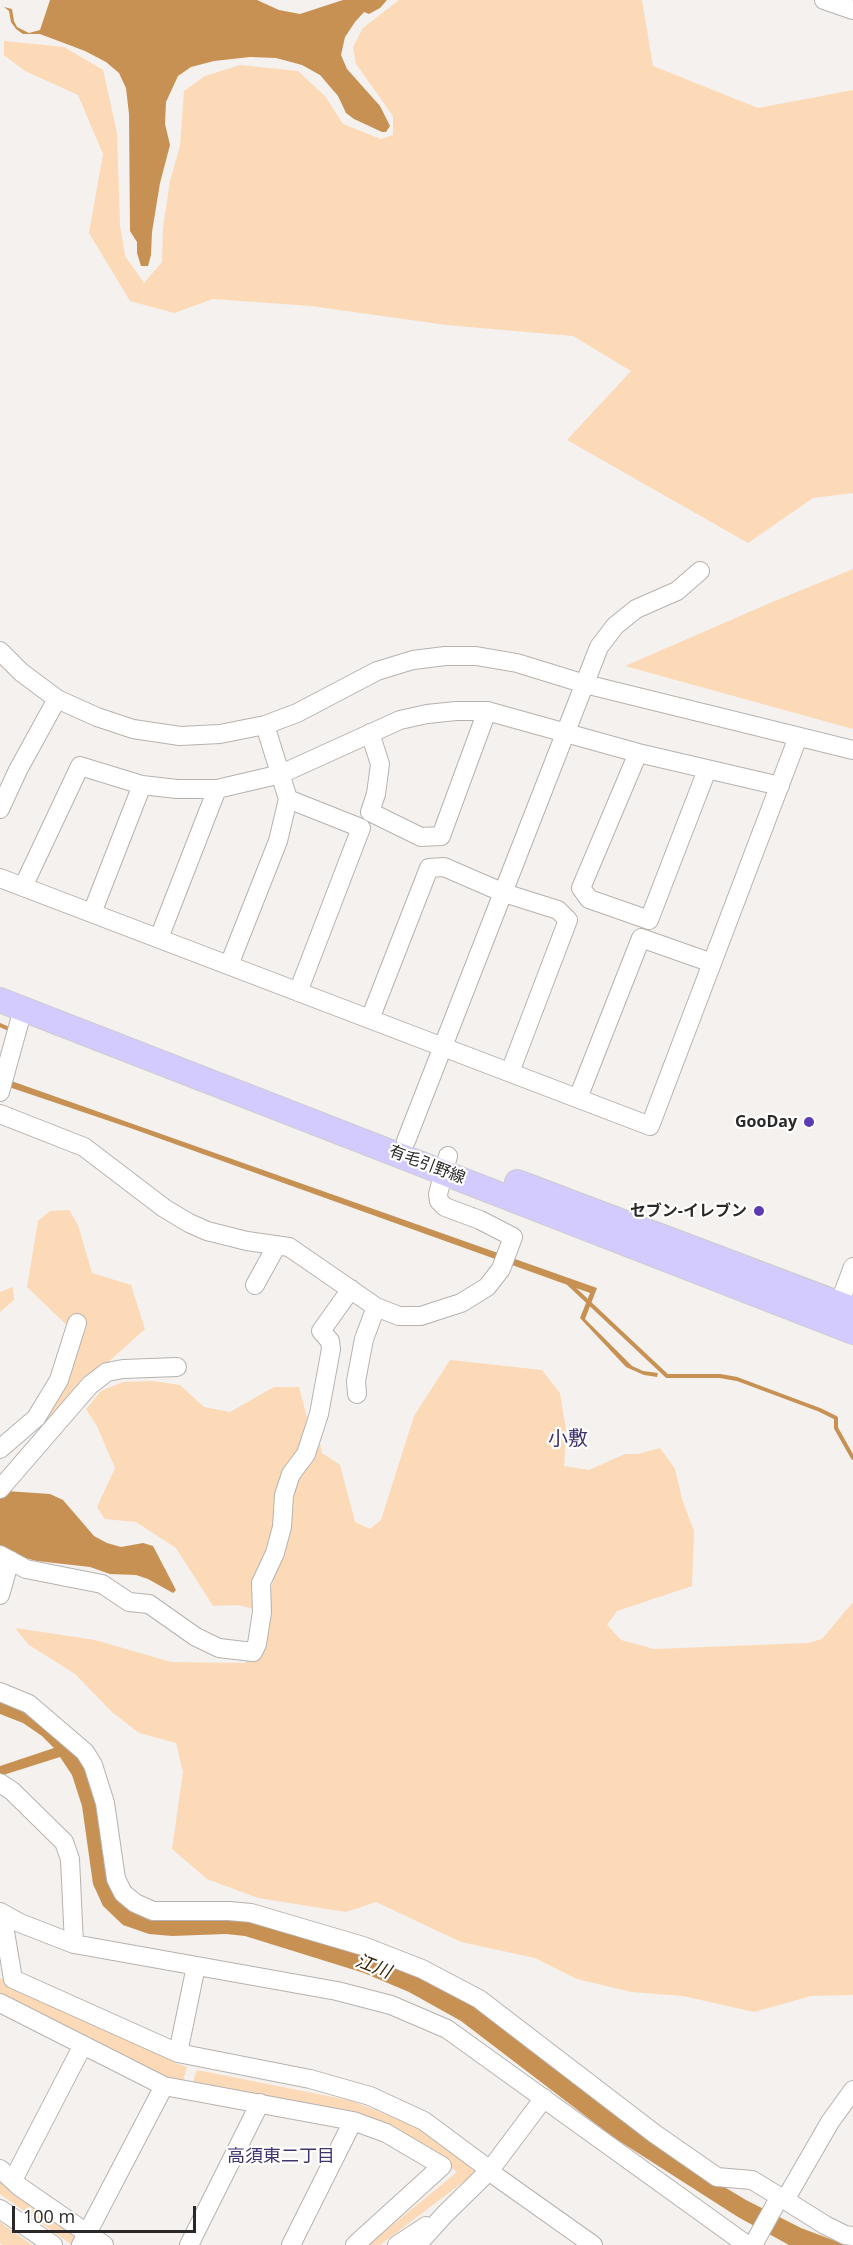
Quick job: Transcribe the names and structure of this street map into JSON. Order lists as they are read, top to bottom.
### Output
{
  "streets": {
    "main road": ["有毛引野線"]
  },
  "districts": ["小敷", "高須東二丁目"],
  "water": ["江川"],
  "places": ["GooDay", "セブン-イレブン"],
  "scale_bar": "100 m"
}
